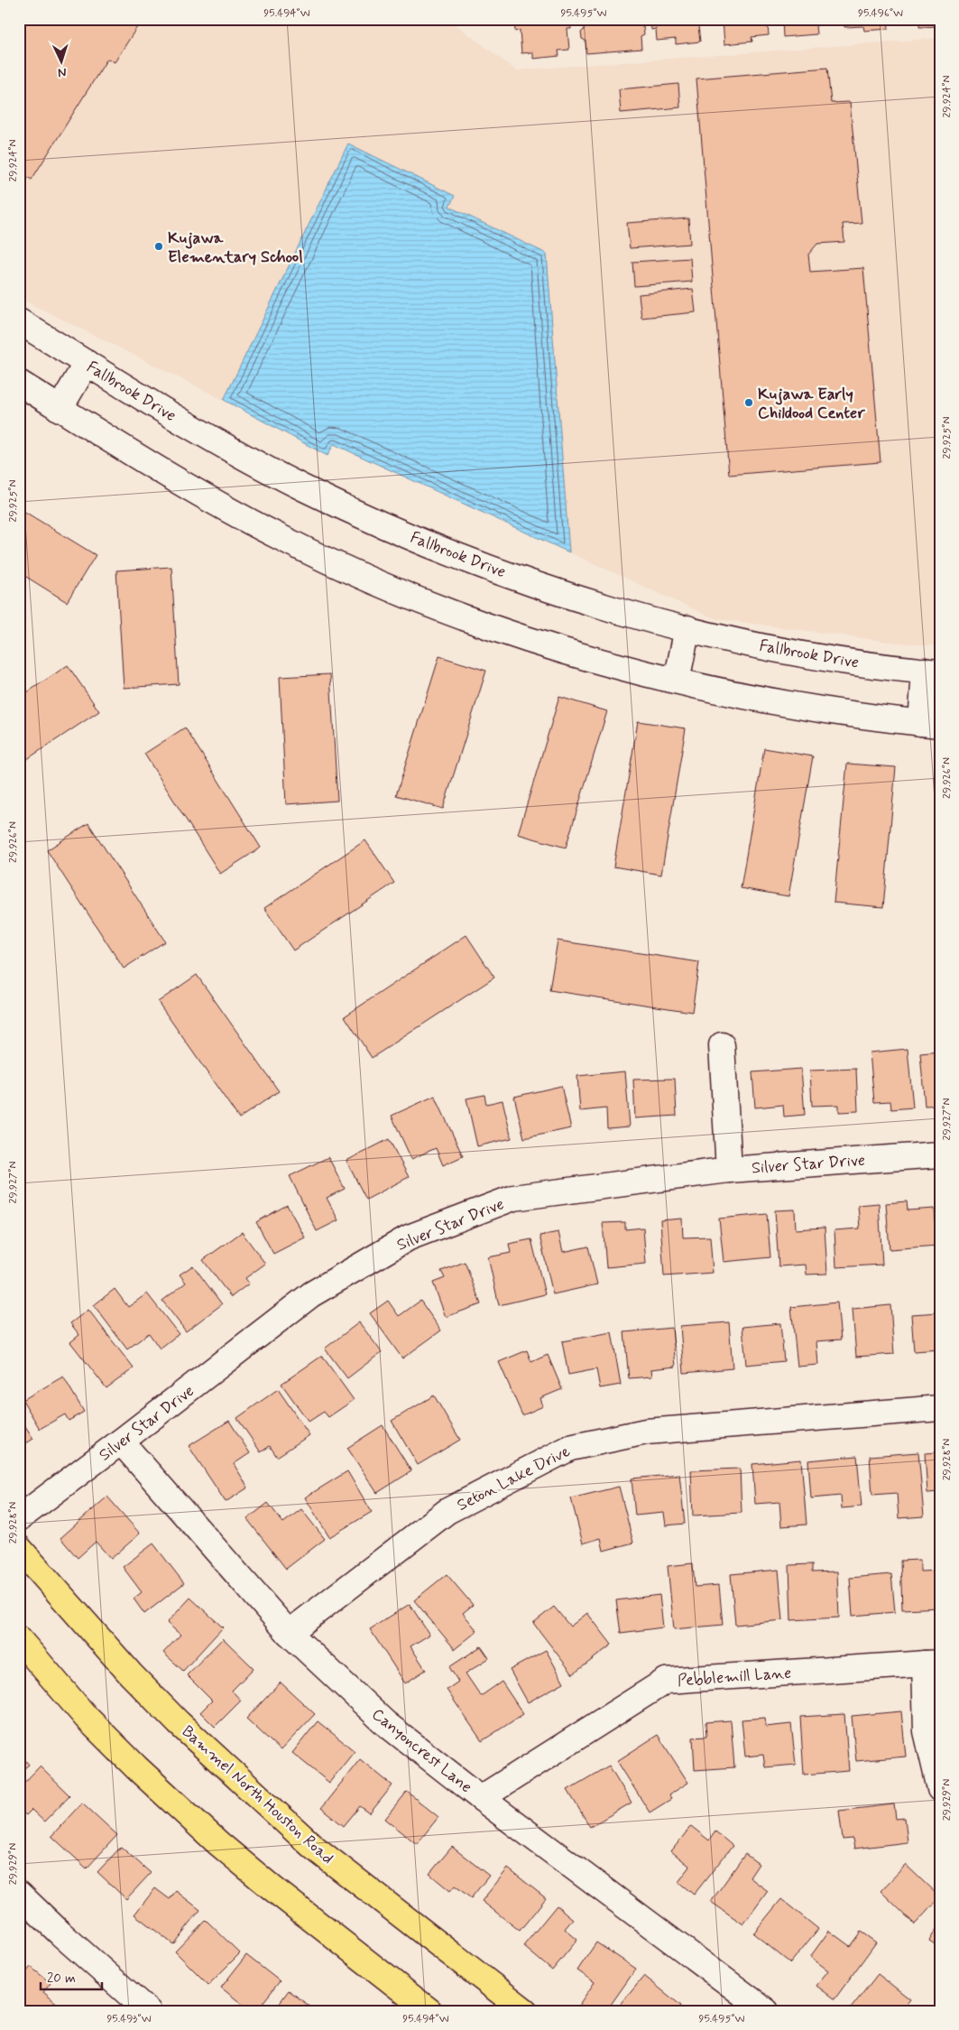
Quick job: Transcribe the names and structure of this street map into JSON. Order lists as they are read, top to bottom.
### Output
{
  "streets": {
    "main road": ["Bammel North Houston Road"],
    "street": [
      "Fallbrook Drive",
      "Silver Star Drive",
      "Seton Lake Drive",
      "Pebblemill Lane",
      "Canyoncrest Lane"
    ]
  },
  "crossings": [
    ["Silver Star Drive", "Canyoncrest Lane"],
    ["Seton Lake Drive", "Canyoncrest Lane"],
    ["Pebblemill Lane", "Canyoncrest Lane"]
  ],
  "places": ["Kujawa Elementary School", "Kujawa Early Childood Center"],
  "scale_bar": "20 m",
  "north": "bottom",
  "coordinates": [
    "95.494°W",
    "95.495°W",
    "95.496°W",
    "29.924°N",
    "29.925°N",
    "29.926°N",
    "29.927°N",
    "29.928°N",
    "29.929°N",
    "95.493°W"
  ]
}
